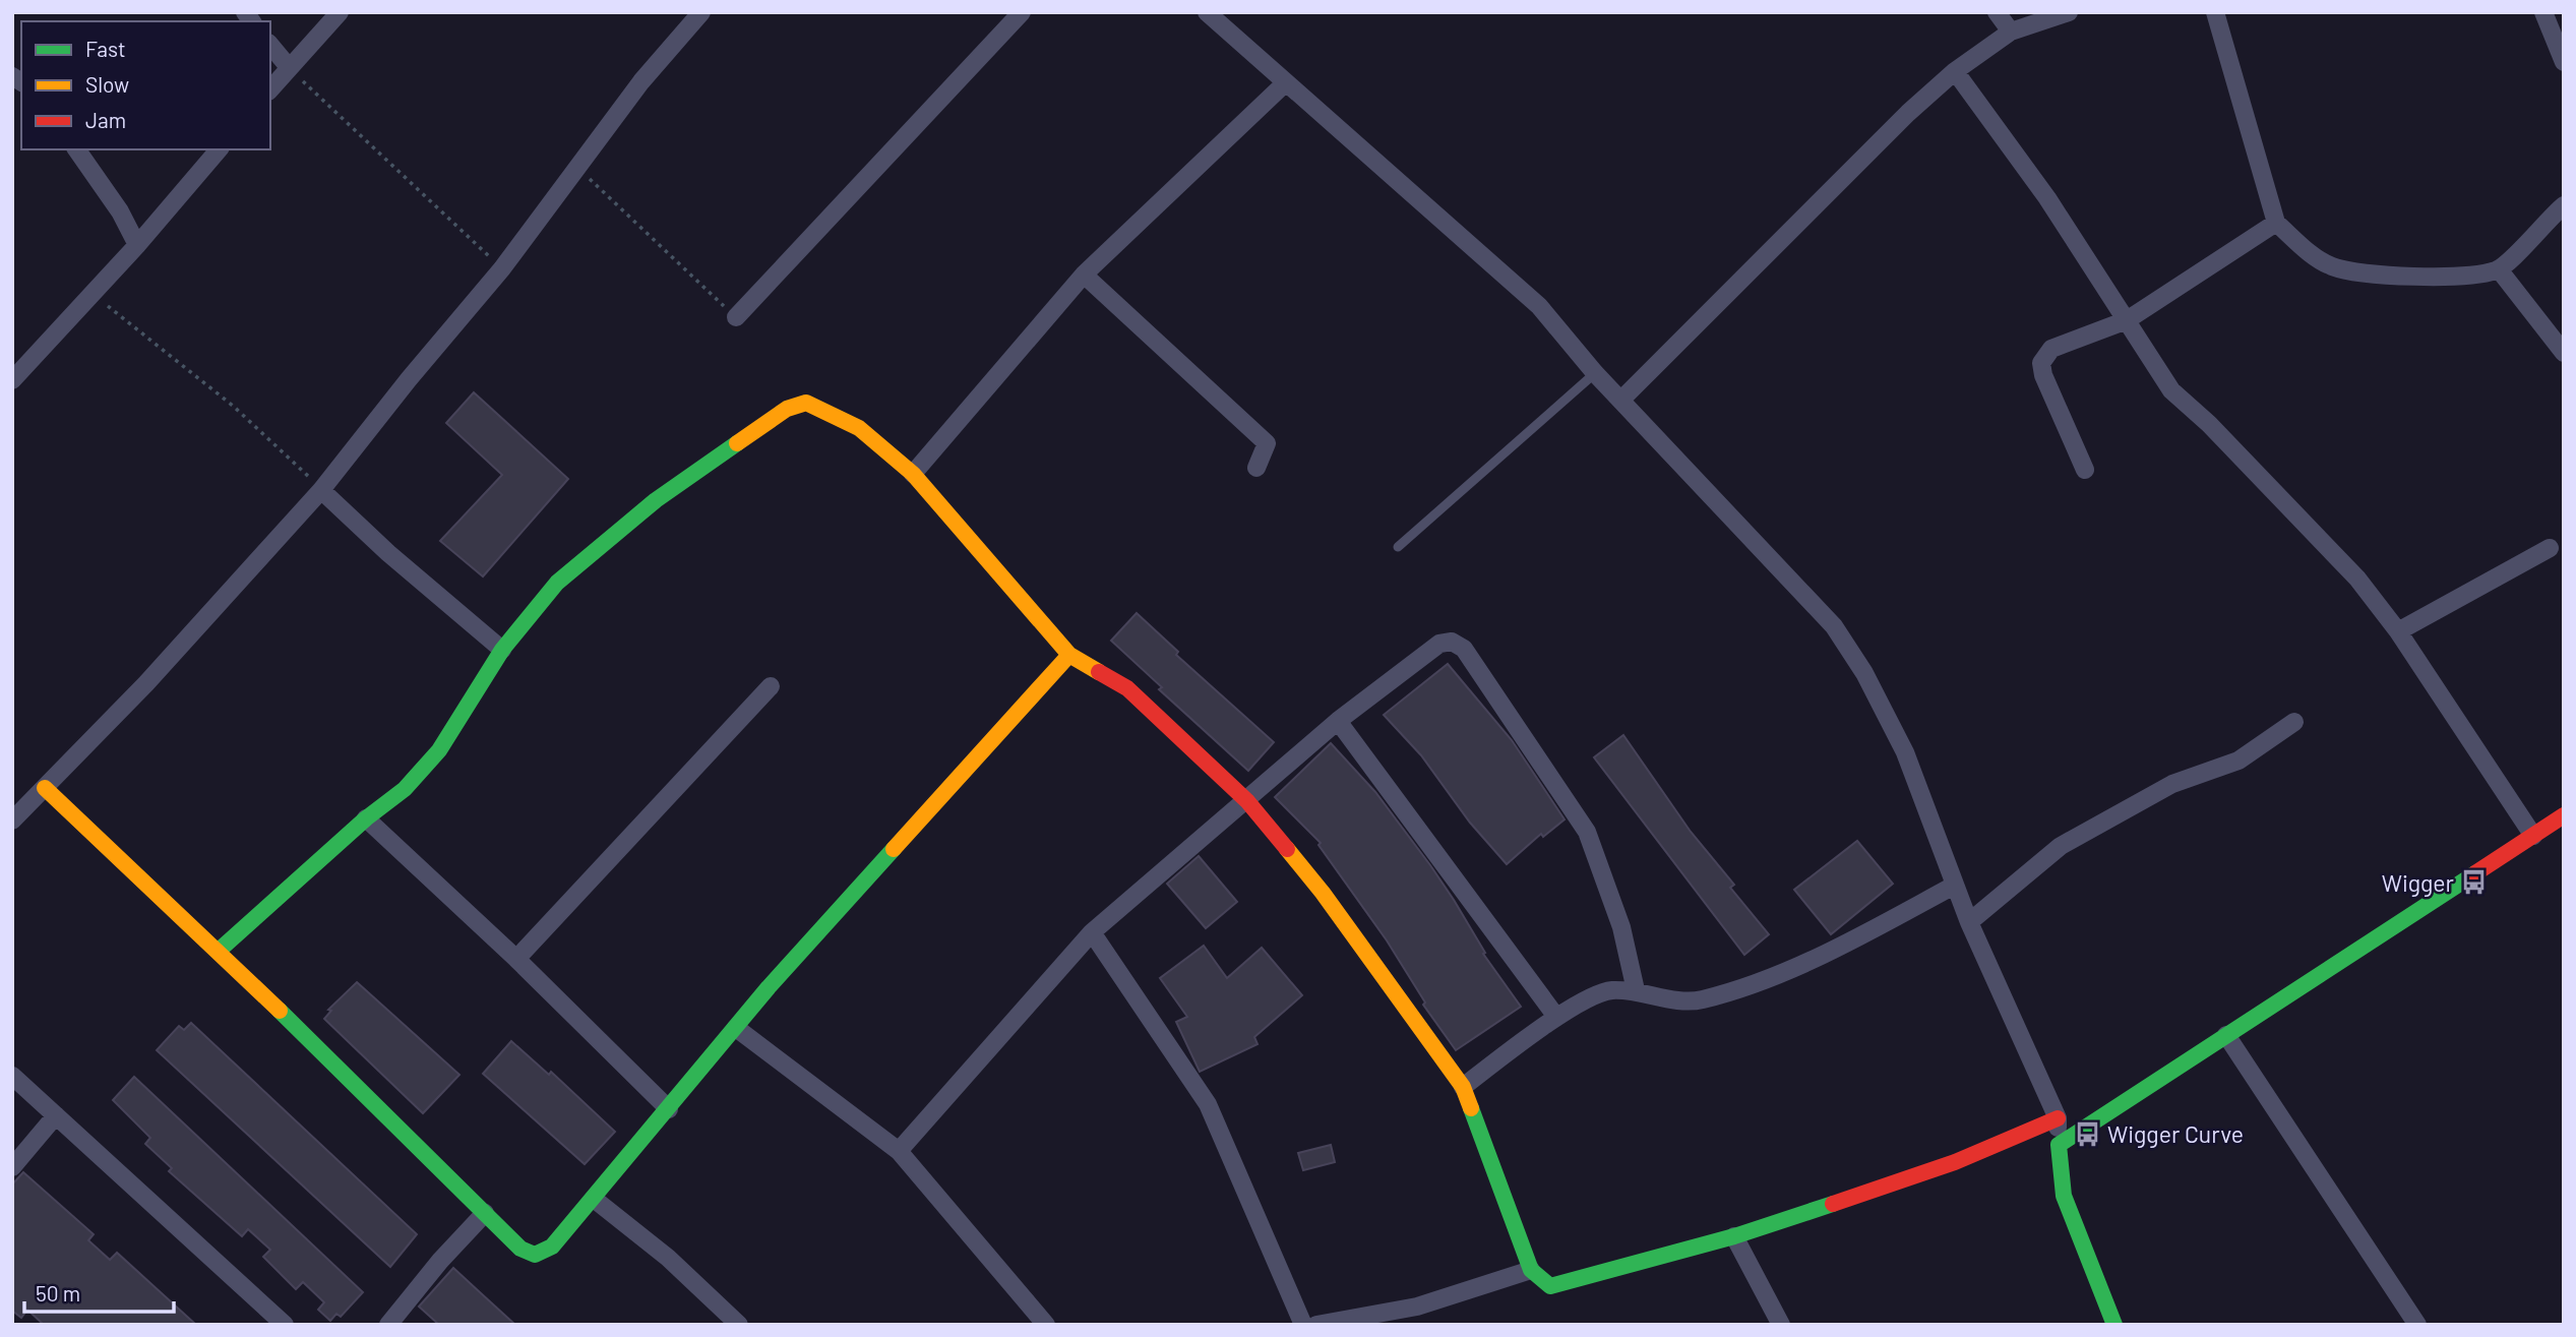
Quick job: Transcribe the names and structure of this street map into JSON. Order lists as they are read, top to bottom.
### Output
{
  "places": {
    "bus stop": ["Wigger", "Wigger Curve"]
  },
  "legend": ["Fast", "Slow", "Jam"],
  "scale_bar": "50 m"
}
